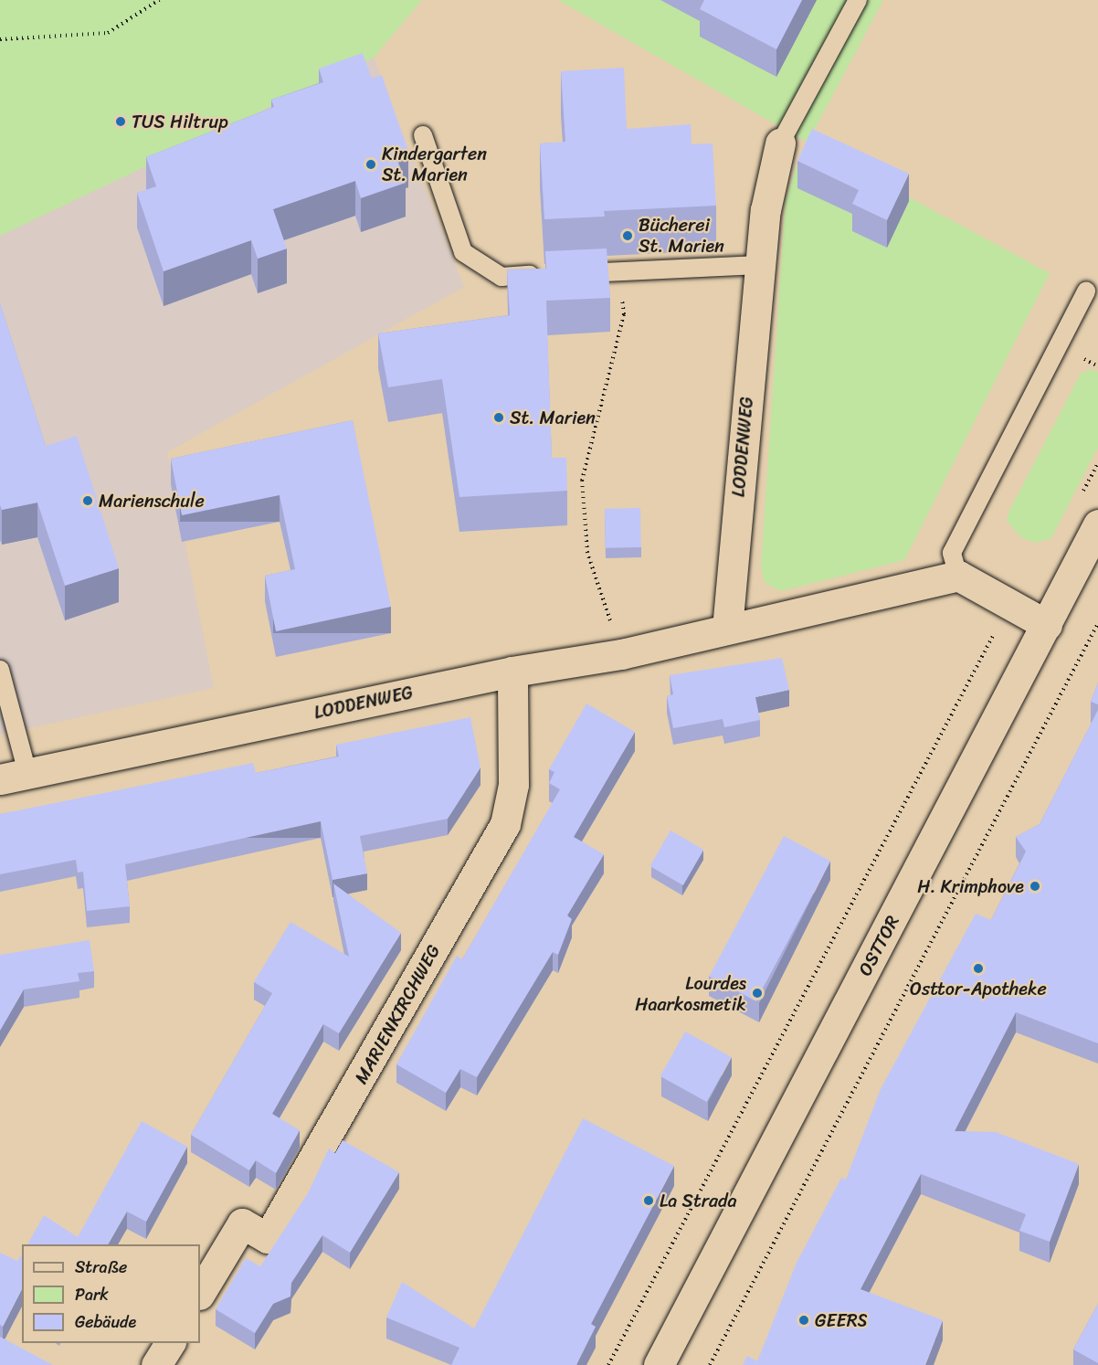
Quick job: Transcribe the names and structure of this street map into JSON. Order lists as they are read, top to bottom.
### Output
{
  "streets": {
    "street": ["LODDENWEG", "OSTTOR", "MARIENKIRCHWEG"]
  },
  "crossings": [
    ["LODDENWEG", "MARIENKIRCHWEG"]
  ],
  "places": [
    "TUS Hiltrup",
    "Kindergarten St. Marien",
    "Bücherei St. Marien",
    "St. Marien",
    "Marienschule",
    "H. Krimphove",
    "Osttor-Apotheke",
    "Lourdes Haarkosmetik",
    "La Strada",
    "GEERS"
  ],
  "legend": ["Straße", "Park", "Gebäude"]
}
